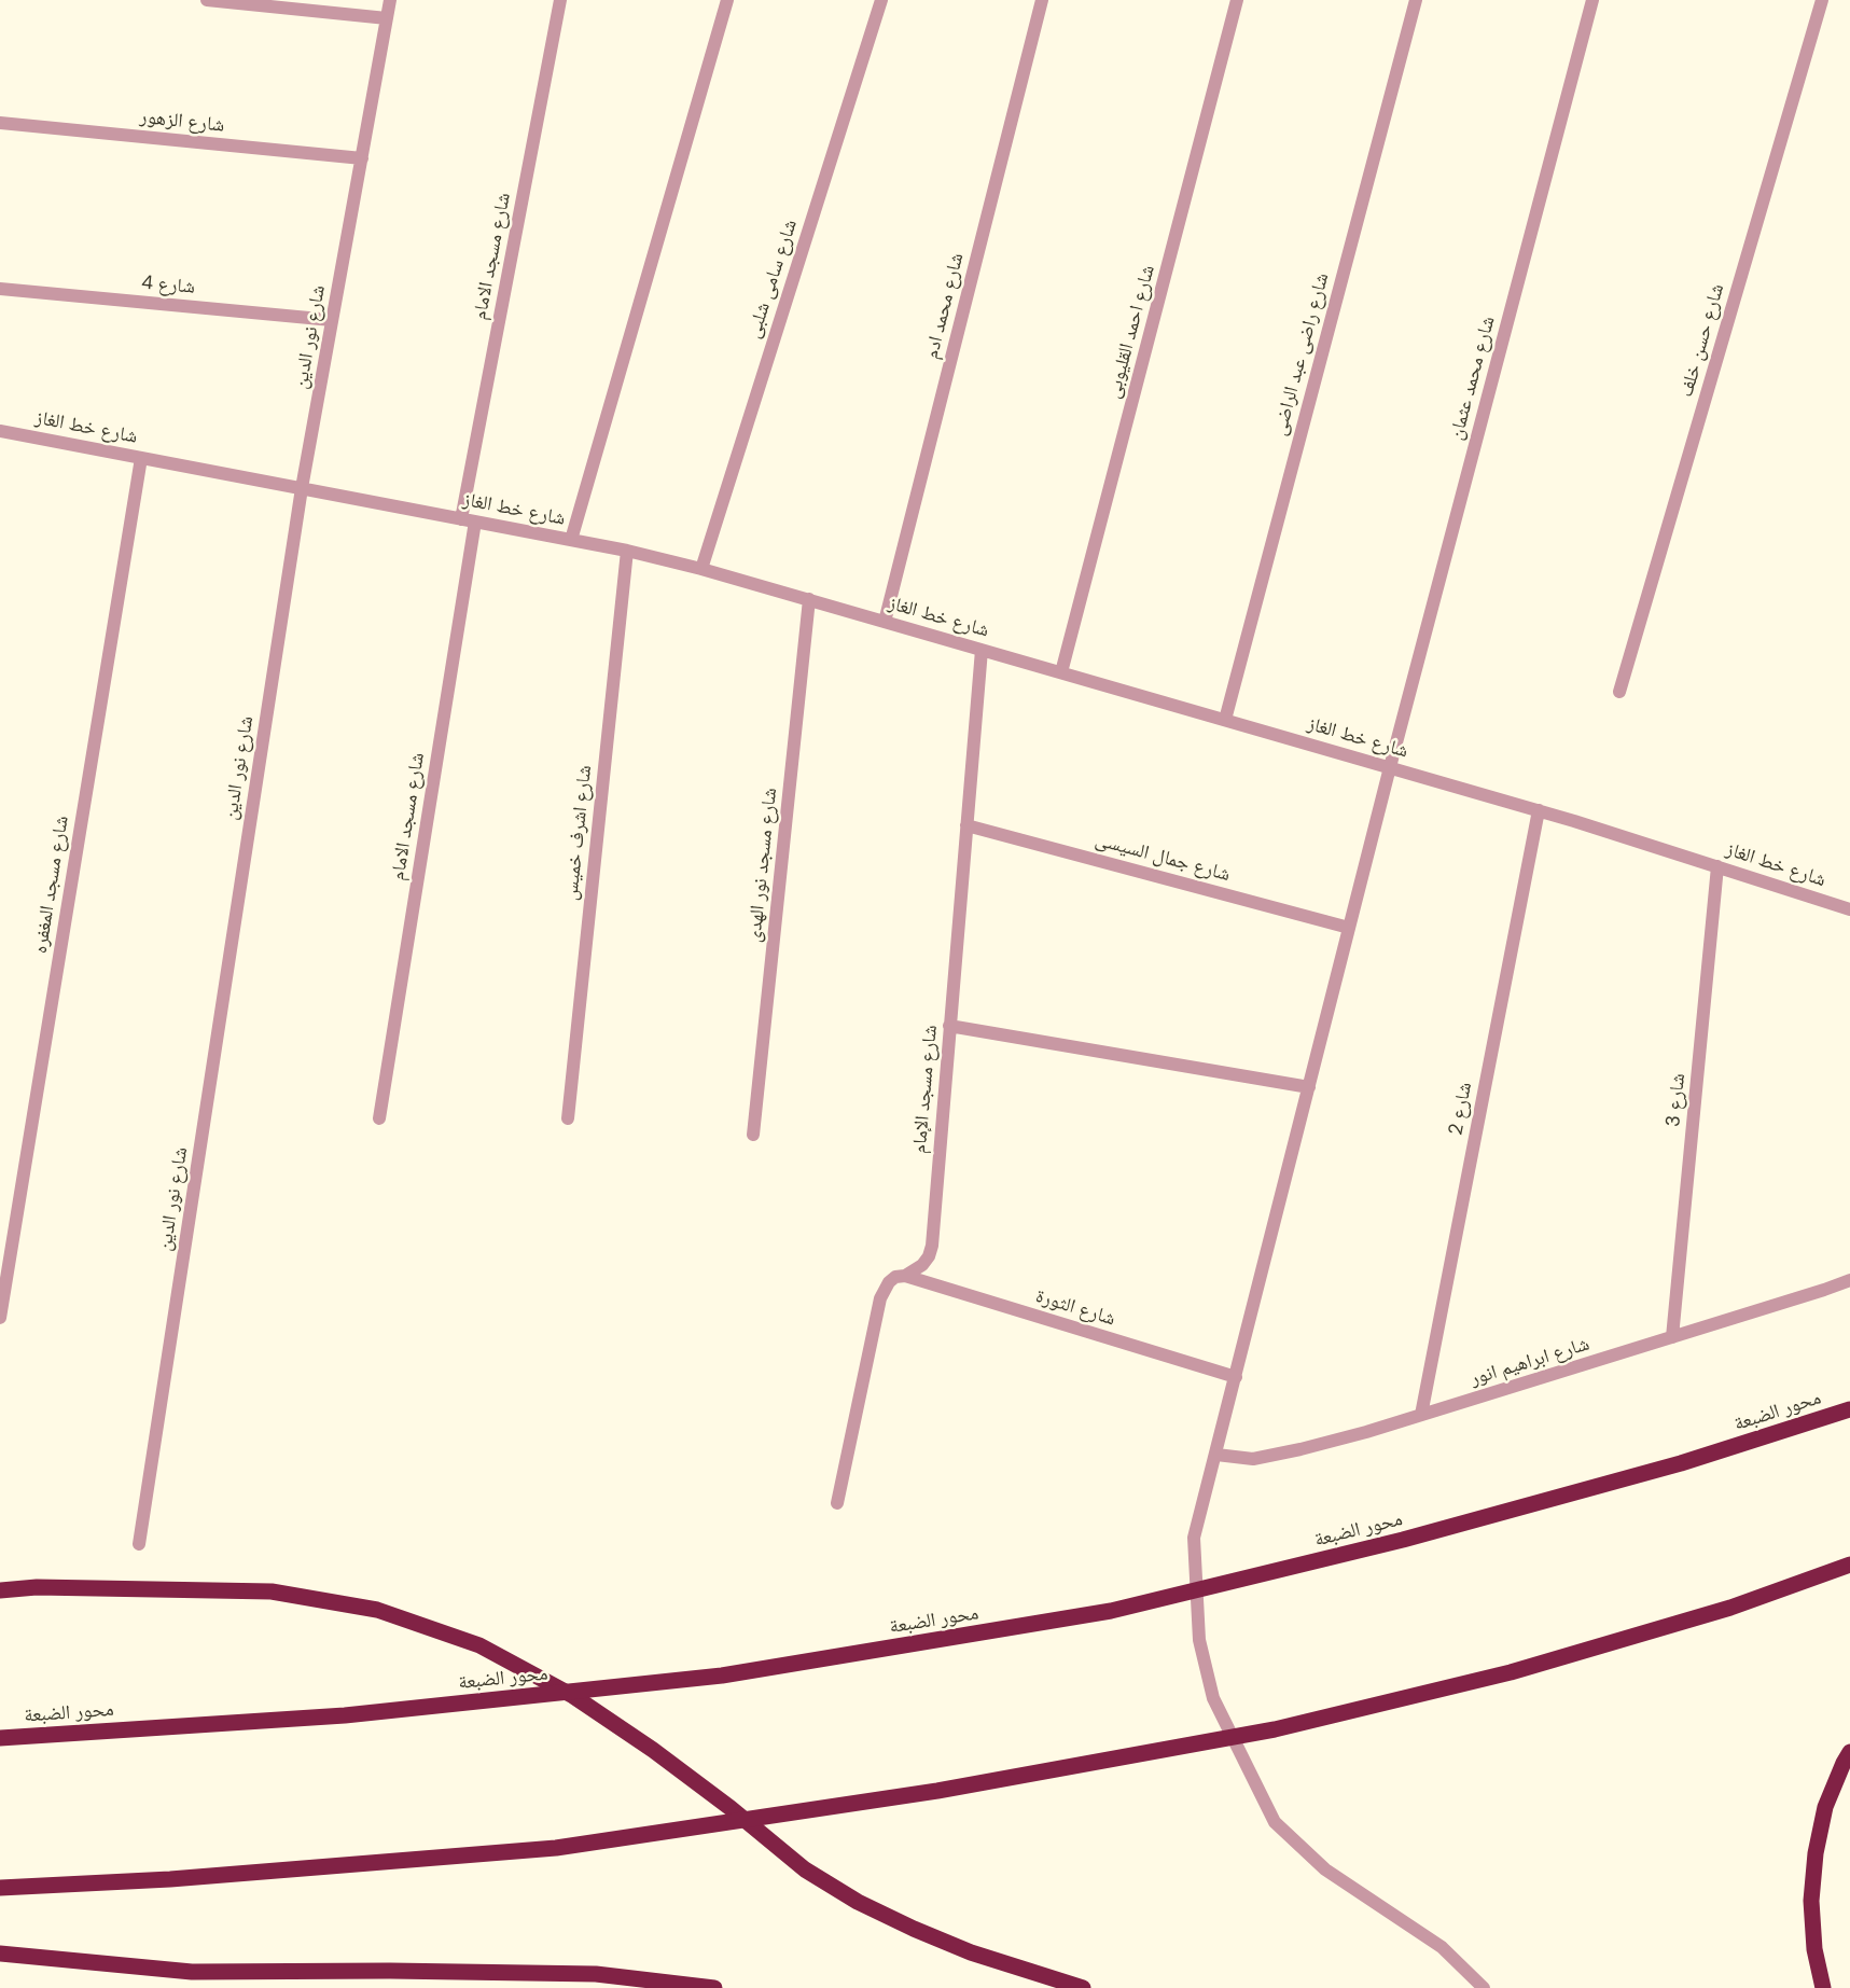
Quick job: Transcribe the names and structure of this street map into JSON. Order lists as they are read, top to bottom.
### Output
{
  "streets": {
    "highway": ["محور الضبعة"],
    "street": [
      "شارع الزهور",
      "شارع مسجد الامام",
      "شارع سامى شلبى",
      "شارع 4",
      "شارع محمد ادم",
      "شارع احمد القليوبى",
      "شارع نور الدين",
      "شارع حسن خلف",
      "شارع راضى عبد الراضى",
      "شارع محمد عثمان",
      "شارع خط الغاز",
      "شارع اشرف خميس",
      "شارع جمال السيسى",
      "شارع مسجد نور الهدى",
      "شارع مسجد المغفره",
      "شارع مسجد الإمام",
      "شارع 3",
      "شارع 2",
      "شارع الثورة",
      "شارع ابراهيم انور"
    ]
  },
  "crossings": [
    ["شارع الزهور", "شارع نور الدين"],
    ["شارع مسجد الامام", "شارع خط الغاز"],
    ["شارع سامى شلبى", "شارع خط الغاز"],
    ["شارع 4", "شارع نور الدين"],
    ["شارع محمد ادم", "شارع خط الغاز"],
    ["شارع احمد القليوبى", "شارع خط الغاز"],
    ["شارع نور الدين", "شارع خط الغاز"],
    ["شارع راضى عبد الراضى", "شارع خط الغاز"],
    ["شارع محمد عثمان", "شارع خط الغاز"],
    ["شارع محمد عثمان", "شارع جمال السيسى"],
    ["شارع محمد عثمان", "شارع الثورة"],
    ["شارع محمد عثمان", "شارع ابراهيم انور"],
    ["شارع خط الغاز", "شارع اشرف خميس"],
    ["شارع خط الغاز", "شارع مسجد نور الهدى"],
    ["شارع خط الغاز", "شارع مسجد المغفره"],
    ["شارع خط الغاز", "شارع مسجد الإمام"],
    ["شارع خط الغاز", "شارع 3"],
    ["شارع خط الغاز", "شارع 2"],
    ["شارع جمال السيسى", "شارع مسجد الإمام"],
    ["شارع مسجد الإمام", "شارع الثورة"],
    ["شارع 3", "شارع ابراهيم انور"],
    ["شارع 2", "شارع ابراهيم انور"]
  ]
}
